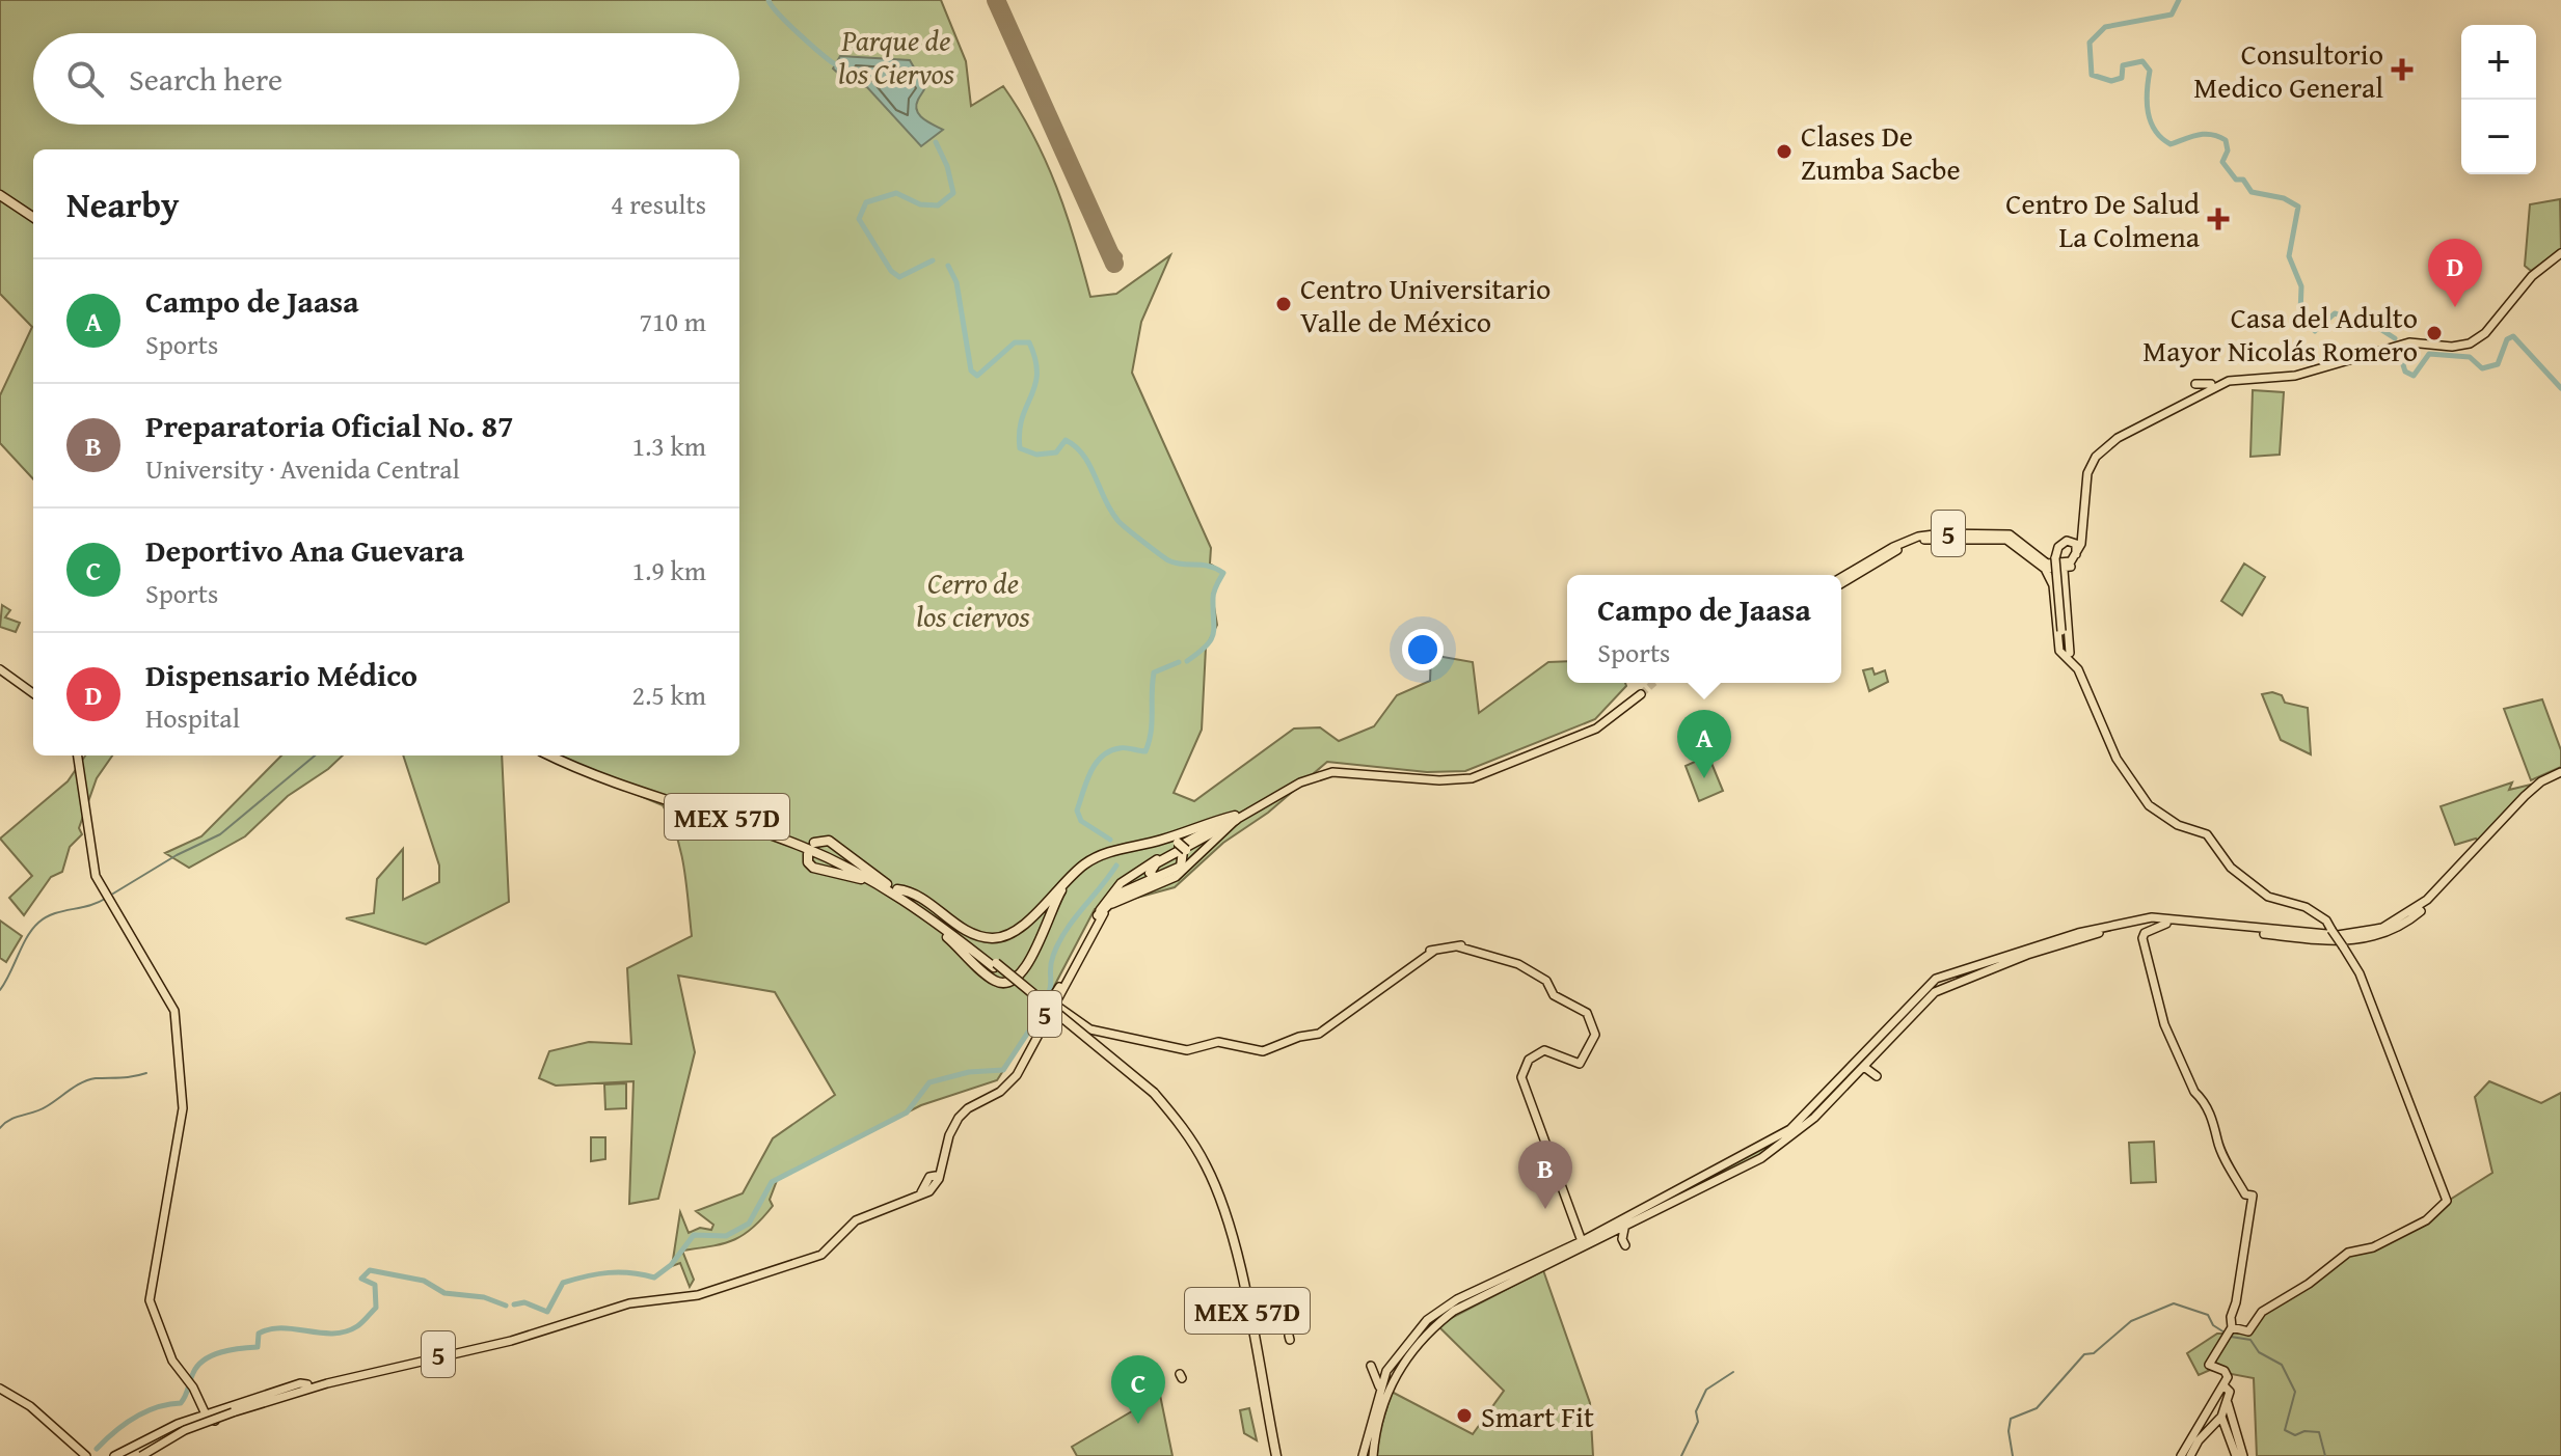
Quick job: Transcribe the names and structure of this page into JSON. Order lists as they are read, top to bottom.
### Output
{
  "streets": {
    "highway": ["MEX 57D"],
    "main road": ["5"]
  },
  "parks": ["Parque de los Ciervos", "Cerro de los ciervos"],
  "places": {
    "health": ["Consultorio Medico General", "Centro De Salud La Colmena"],
    "other": [
      "Clases De Zumba Sacbe",
      "Centro Universitario Valle de México",
      "Casa del Adulto Mayor Nicolás Romero",
      "Smart Fit"
    ]
  },
  "page": {
    "map_buttons": ["+", "−"],
    "search": "Search here",
    "heading": ["Nearby", "4 results"],
    "pins": [
      "D",
      "A",
      "B",
      "C"
    ],
    "list": [
      {
        "mark": "A",
        "name": "Campo de Jaasa",
        "note": "Sports",
        "value": "710 m"
      },
      {
        "mark": "B",
        "name": "Preparatoria Oficial No. 87",
        "note": "University · Avenida Central",
        "value": "1.3 km"
      },
      {
        "mark": "C",
        "name": "Deportivo Ana Guevara",
        "note": "Sports",
        "value": "1.9 km"
      },
      {
        "mark": "D",
        "name": "Dispensario Médico",
        "note": "Hospital",
        "value": "2.5 km"
      }
    ],
    "popup": ["Campo de Jaasa", "Sports"]
  }
}
